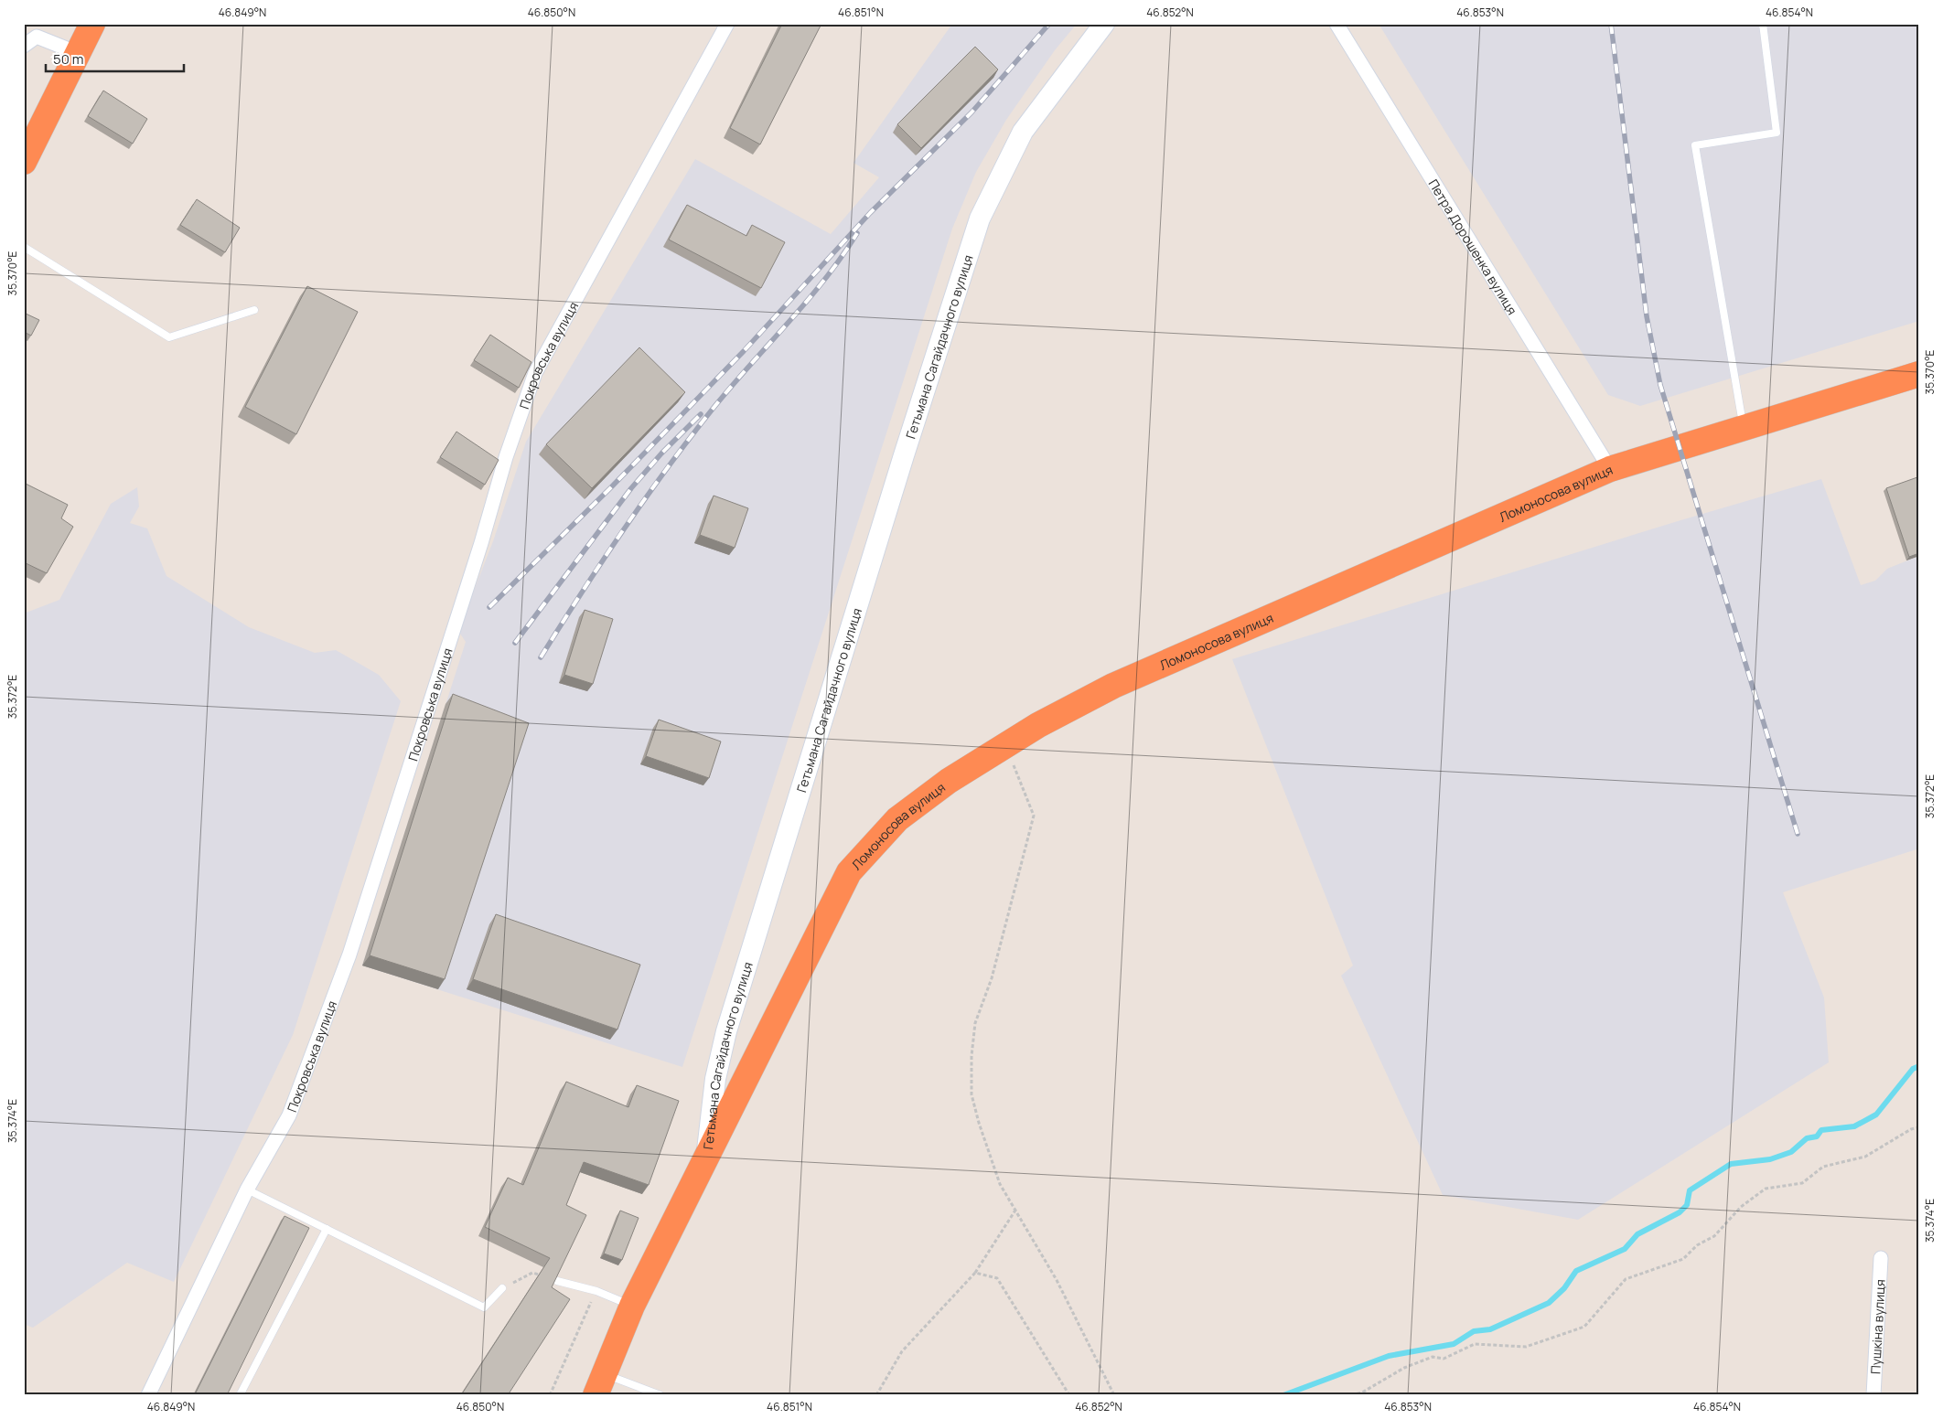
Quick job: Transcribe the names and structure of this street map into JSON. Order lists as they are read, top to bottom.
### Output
{
  "streets": {
    "highway": ["Гетьмана Сагайдачного вулиця", "Ломоносова вулиця"],
    "street": ["Петра Дорошенка вулиця", "Покровська вулиця", "Пушкіна вулиця"]
  },
  "crossings": [
    ["Петра Дорошенка вулиця", "Ломоносова вулиця"],
    ["Гетьмана Сагайдачного вулиця", "Ломоносова вулиця"]
  ],
  "scale_bar": "50 m",
  "coordinates": [
    "46.849°N",
    "46.850°N",
    "46.851°N",
    "46.852°N",
    "46.853°N",
    "46.854°N",
    "35.370°E",
    "35.372°E",
    "35.374°E"
  ]
}
